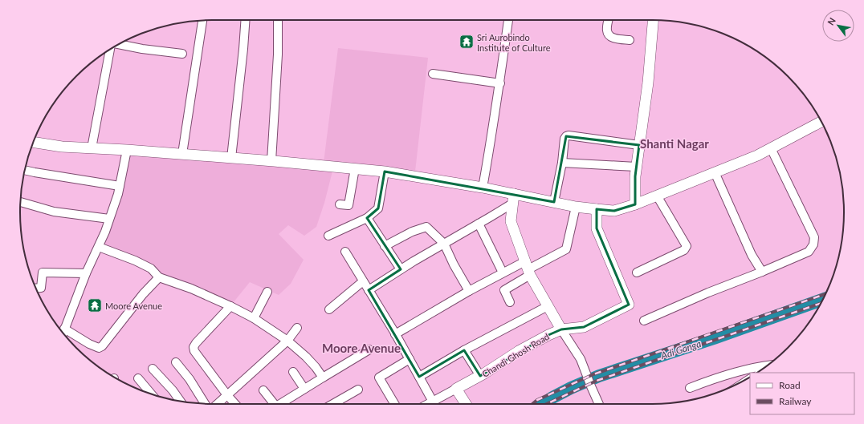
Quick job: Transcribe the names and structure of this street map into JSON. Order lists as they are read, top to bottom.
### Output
{
  "streets": {
    "street": ["Chandi Ghosh Road"]
  },
  "districts": ["Shanti Nagar", "Moore Avenue"],
  "water": ["Adi Ganga"],
  "places": {
    "temple": ["Sri Aurobindo Institute of Culture", "Moore Avenue"]
  },
  "legend": ["Road", "Railway"],
  "north": "top left"
}
